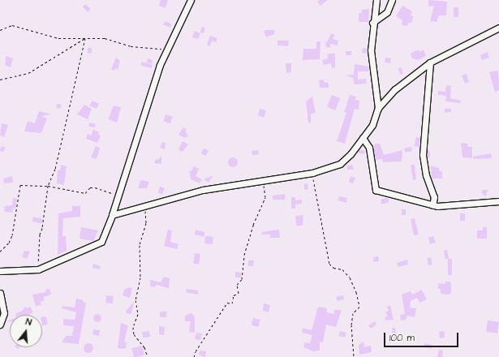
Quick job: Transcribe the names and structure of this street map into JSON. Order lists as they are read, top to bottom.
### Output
{
  "scale_bar": "100 m",
  "north": "top"
}
